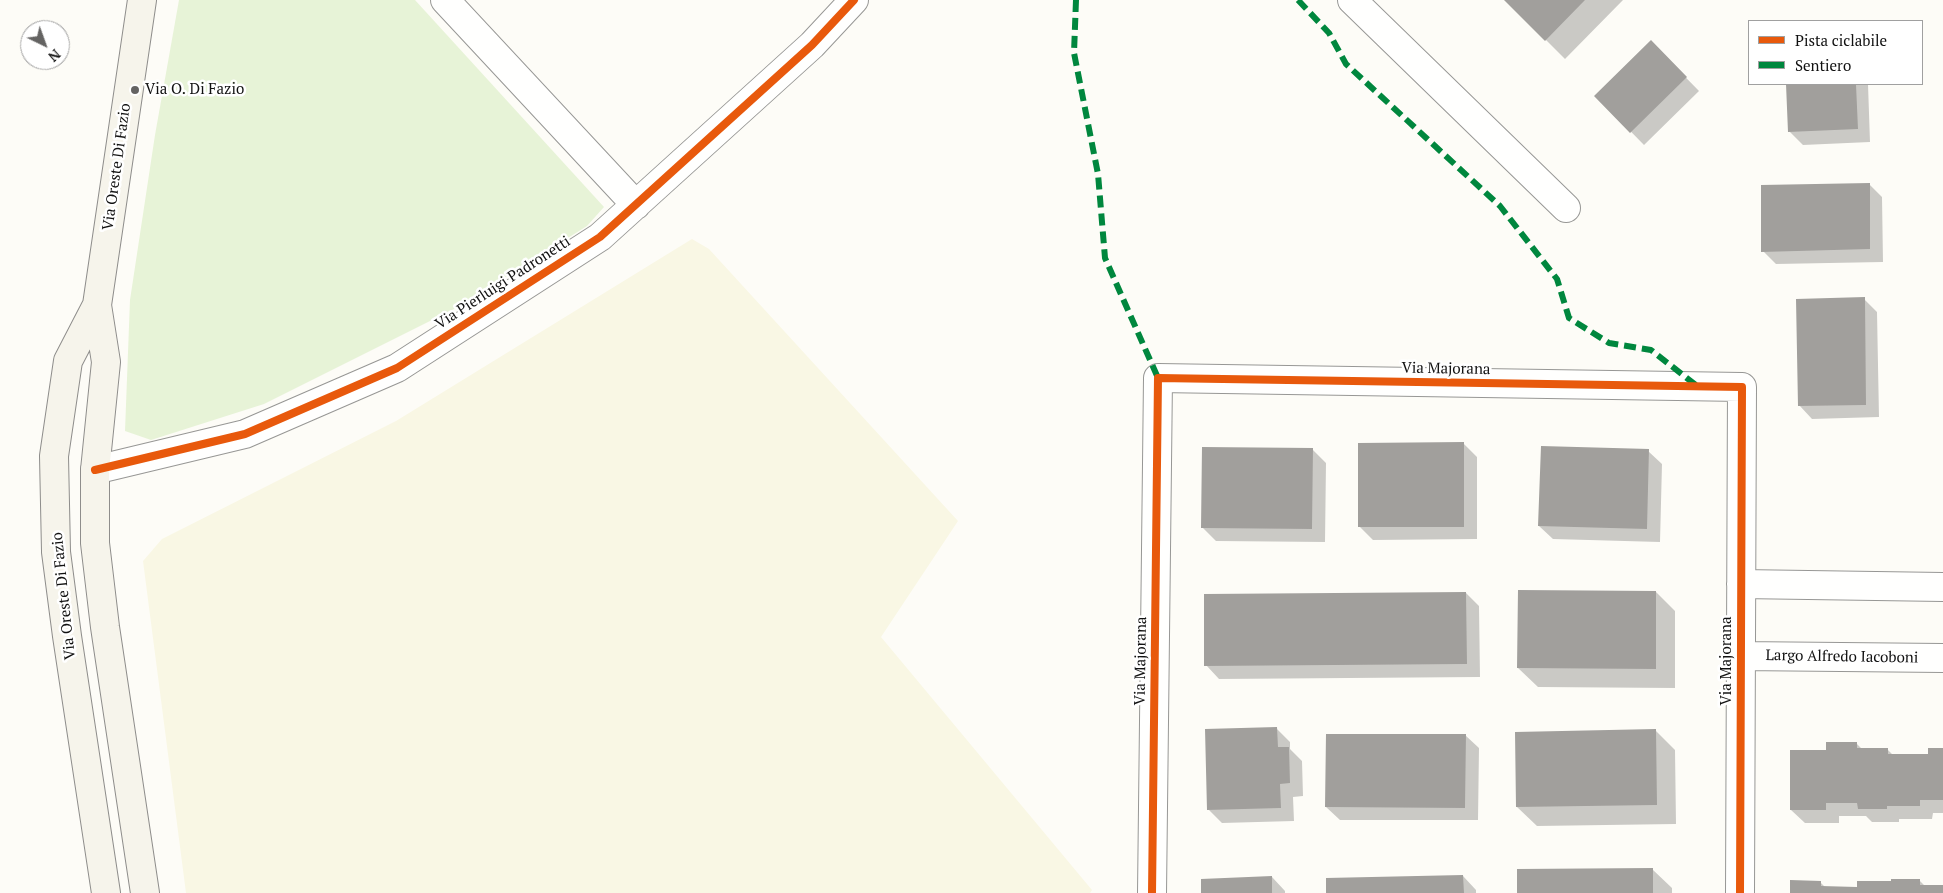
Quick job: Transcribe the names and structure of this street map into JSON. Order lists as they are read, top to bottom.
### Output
{
  "streets": {
    "street": [
      "Via Oreste Di Fazio",
      "Via Pierluigi Padronetti",
      "Via Majorana",
      "Largo Alfredo Iacoboni"
    ]
  },
  "crossings": [
    ["Via Oreste Di Fazio", "Via Pierluigi Padronetti"],
    ["Via Majorana", "Largo Alfredo Iacoboni"]
  ],
  "places": ["Via O. Di Fazio"],
  "legend": ["Pista ciclabile", "Sentiero"],
  "north": "bottom right"
}
